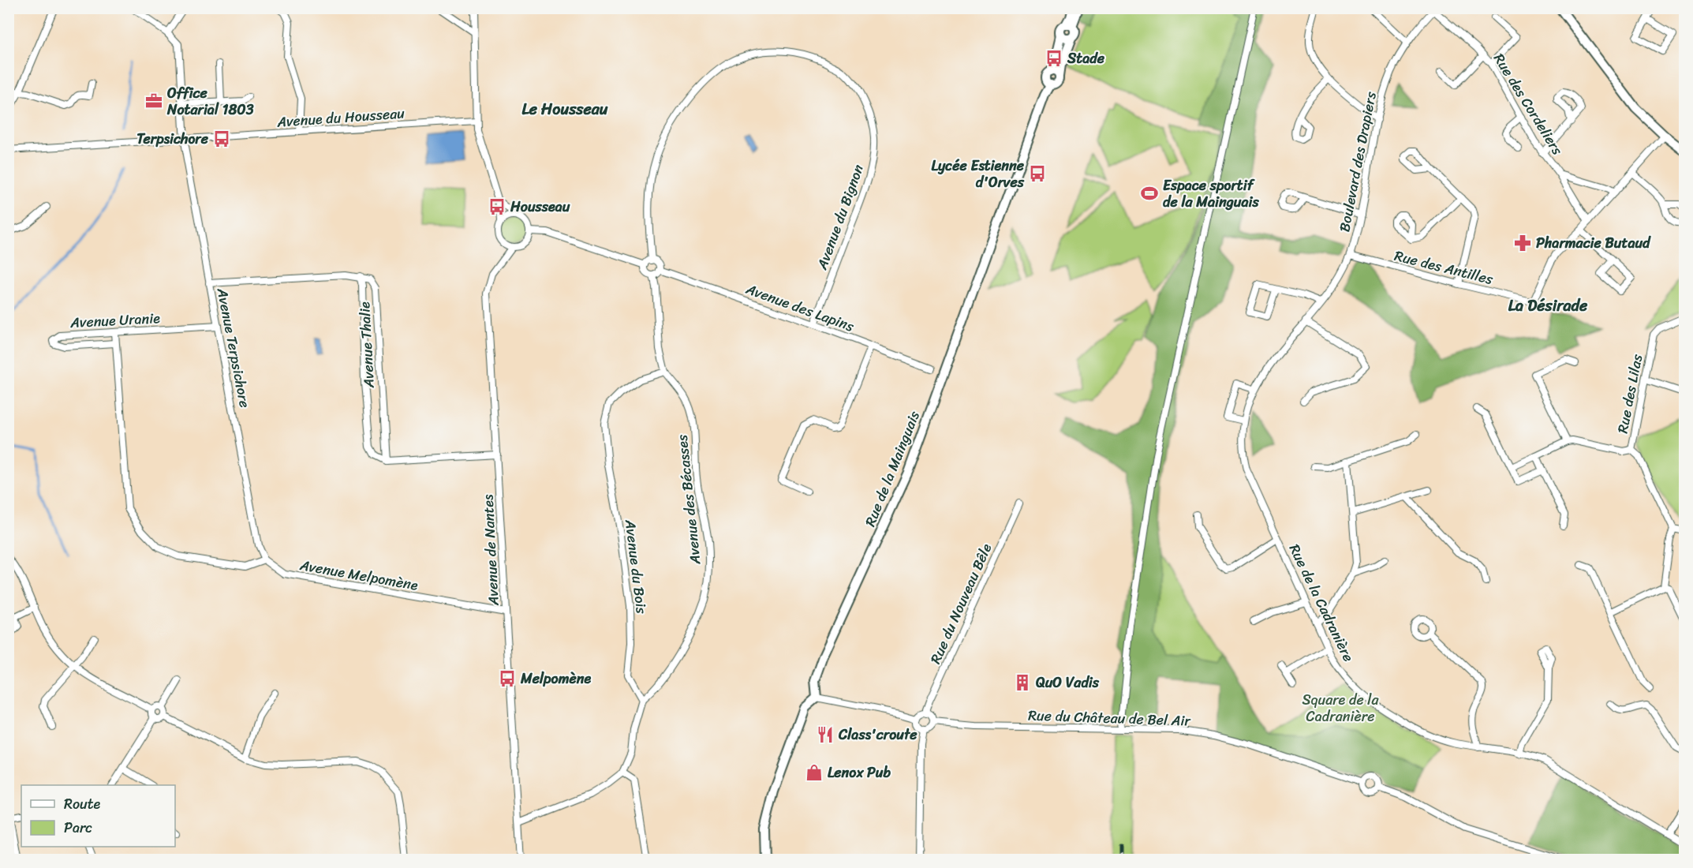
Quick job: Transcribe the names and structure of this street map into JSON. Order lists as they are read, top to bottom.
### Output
{
  "streets": {
    "street": [
      "Rue des Cordeliers",
      "Avenue du Housseau",
      "Boulevard des Drapiers",
      "Avenue du Bignon",
      "Rue des Antilles",
      "Avenue des Lapins",
      "Avenue Uranie",
      "Avenue Thalie",
      "Avenue Terpsichore",
      "Rue des Lilas",
      "Rue de la Mainguais",
      "Avenue des Bécasses",
      "Avenue de Nantes",
      "Avenue du Bois",
      "Avenue Melpomène",
      "Rue de la Cadranière",
      "Rue du Nouveau Bêle",
      "Rue du Château de Bel Air"
    ]
  },
  "crossings": [
    ["Rue des Cordeliers", "Boulevard des Drapiers"],
    ["Avenue du Housseau", "Avenue Terpsichore"],
    ["Boulevard des Drapiers", "Rue des Antilles"],
    ["Boulevard des Drapiers", "Rue de la Cadranière"],
    ["Avenue du Bignon", "Avenue des Lapins"],
    ["Avenue Uranie", "Avenue Terpsichore"],
    ["Avenue Terpsichore", "Avenue Melpomène"],
    ["Avenue des Bécasses", "Avenue du Bois"],
    ["Avenue de Nantes", "Avenue Melpomène"],
    ["Rue du Nouveau Bêle", "Rue du Château de Bel Air"]
  ],
  "districts": ["Le Housseau", "La Désirade"],
  "parks": ["Square de la Cadranière"],
  "places": {
    "bus stop": [
      "Stade",
      "Terpsichore",
      "Lycée Estienne d'Orves",
      "Housseau",
      "Melpomène"
    ],
    "office": ["Office Notarial 1803"],
    "sports": ["Espace sportif de la Mainguais"],
    "pharmacy": ["Pharmacie Butaud"],
    "building": ["QuO Vadis"],
    "restaurant": ["Class'croute"],
    "shop": ["Lenox Pub"]
  },
  "legend": ["Route", "Parc"]
}
